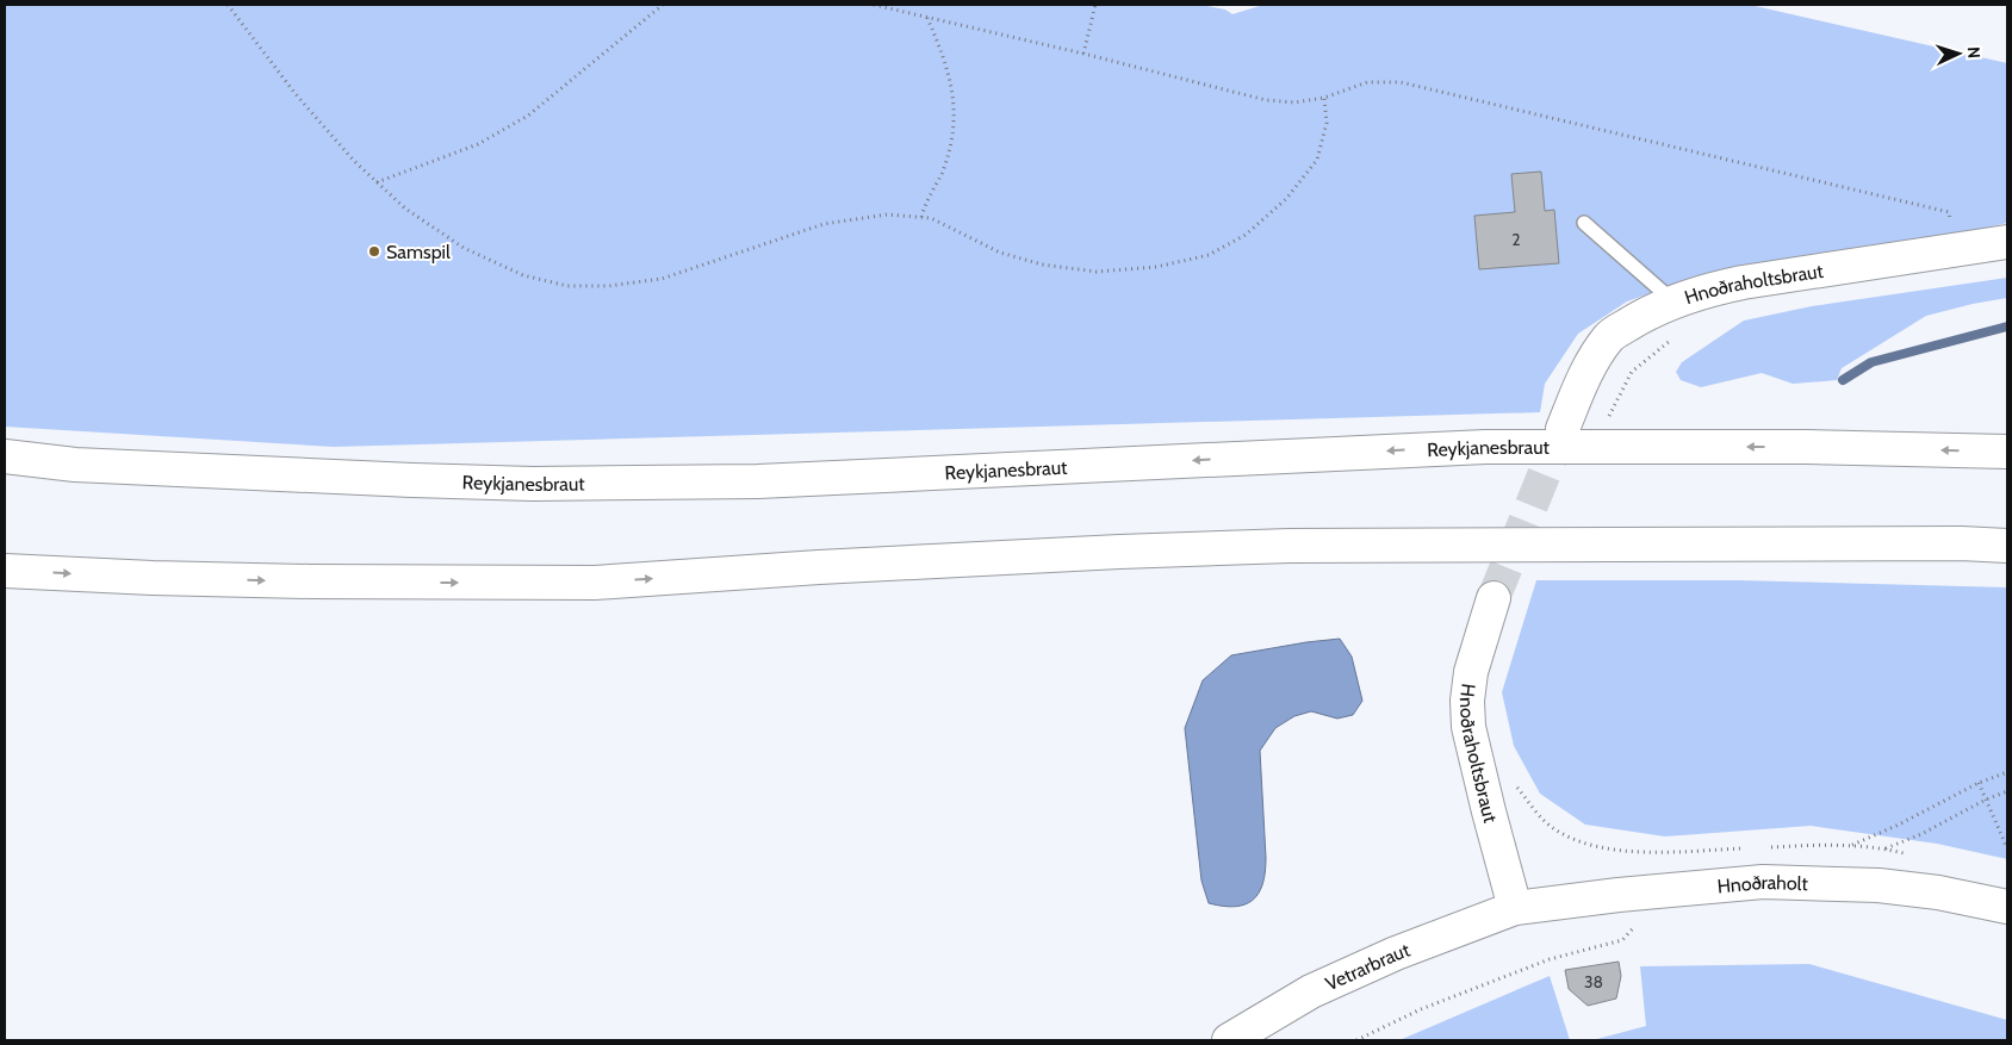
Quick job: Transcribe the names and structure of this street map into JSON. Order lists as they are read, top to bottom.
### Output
{
  "streets": {
    "main road": [
      "Hnoðraholtsbraut",
      "Reykjanesbraut",
      "Hnoðraholt",
      "Vetrarbraut"
    ]
  },
  "crossings": [
    ["Hnoðraholtsbraut", "Hnoðraholt"],
    ["Hnoðraholtsbraut", "Vetrarbraut"],
    ["Hnoðraholt", "Vetrarbraut"]
  ],
  "places": ["Samspil"],
  "house_numbers": ["2", "38"],
  "north": "right"
}
